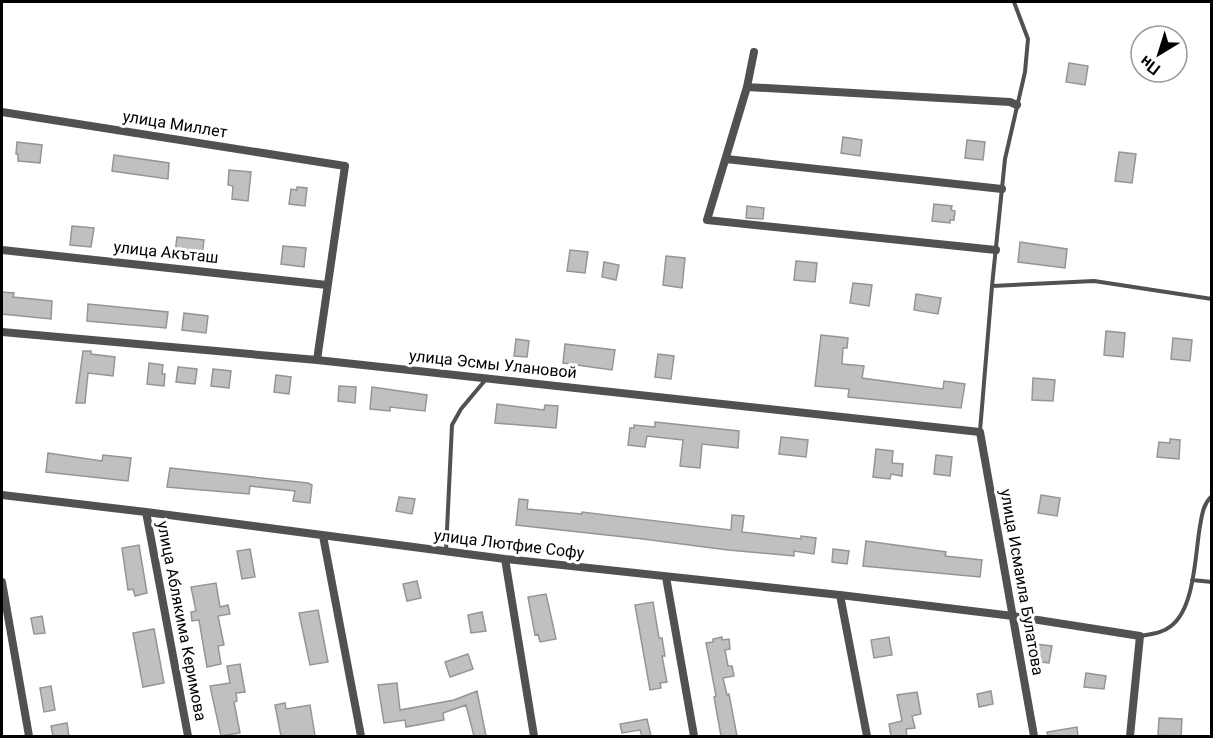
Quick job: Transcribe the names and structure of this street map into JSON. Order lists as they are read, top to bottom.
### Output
{
  "streets": {
    "street": [
      "улица Миллет",
      "улица Акъташ",
      "улица Эсмы Улановой",
      "улица Лютфие Софу",
      "улица Исмаила Булатова",
      "улица Аблякима Керимова"
    ]
  },
  "crossings": [
    ["улица Миллет", "улица Акъташ"],
    ["улица Эсмы Улановой", "улица Исмаила Булатова"],
    ["улица Лютфие Софу", "улица Исмаила Булатова"],
    ["улица Лютфие Софу", "улица Аблякима Керимова"]
  ],
  "north": "bottom left"
}
